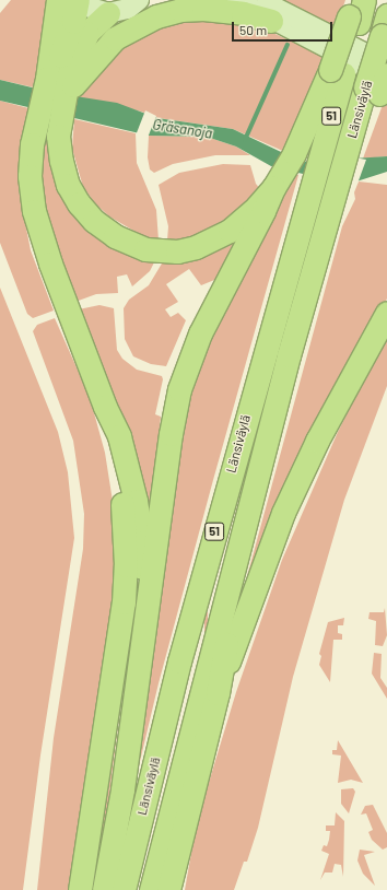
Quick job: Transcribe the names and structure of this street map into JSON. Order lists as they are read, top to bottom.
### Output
{
  "streets": {
    "highway": ["Länsiväylä", "51"]
  },
  "water": ["Gräsanoja"],
  "scale_bar": "50 m"
}
